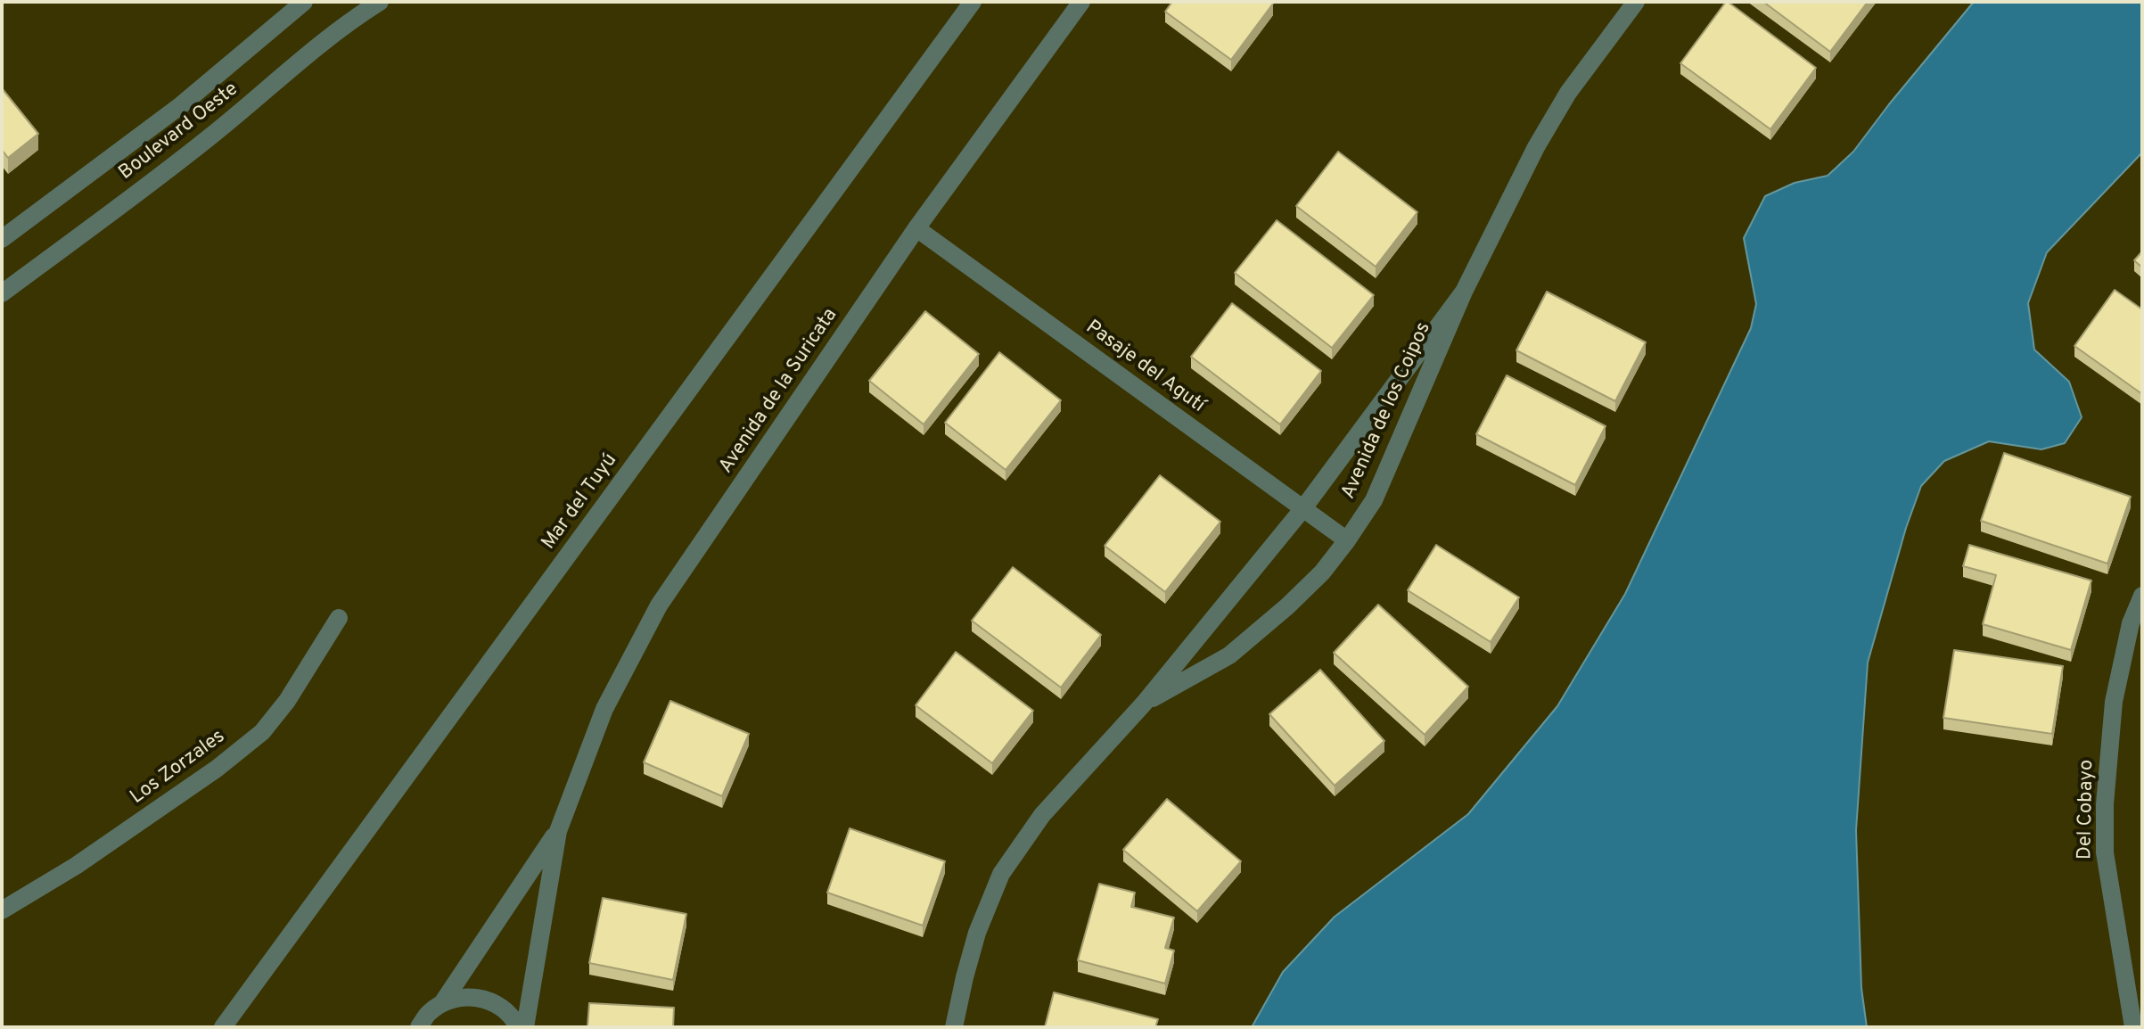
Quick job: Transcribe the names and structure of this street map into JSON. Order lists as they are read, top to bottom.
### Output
{
  "streets": {
    "street": [
      "Boulevard Oeste",
      "Pasaje del Agutí",
      "Avenida de la Suricata",
      "Avenida de los Coipos",
      "Mar del Tuyú",
      "Los Zorzales",
      "Del Cobayo"
    ]
  },
  "crossings": [
    ["Pasaje del Agutí", "Avenida de la Suricata"],
    ["Pasaje del Agutí", "Avenida de los Coipos"]
  ]
}
